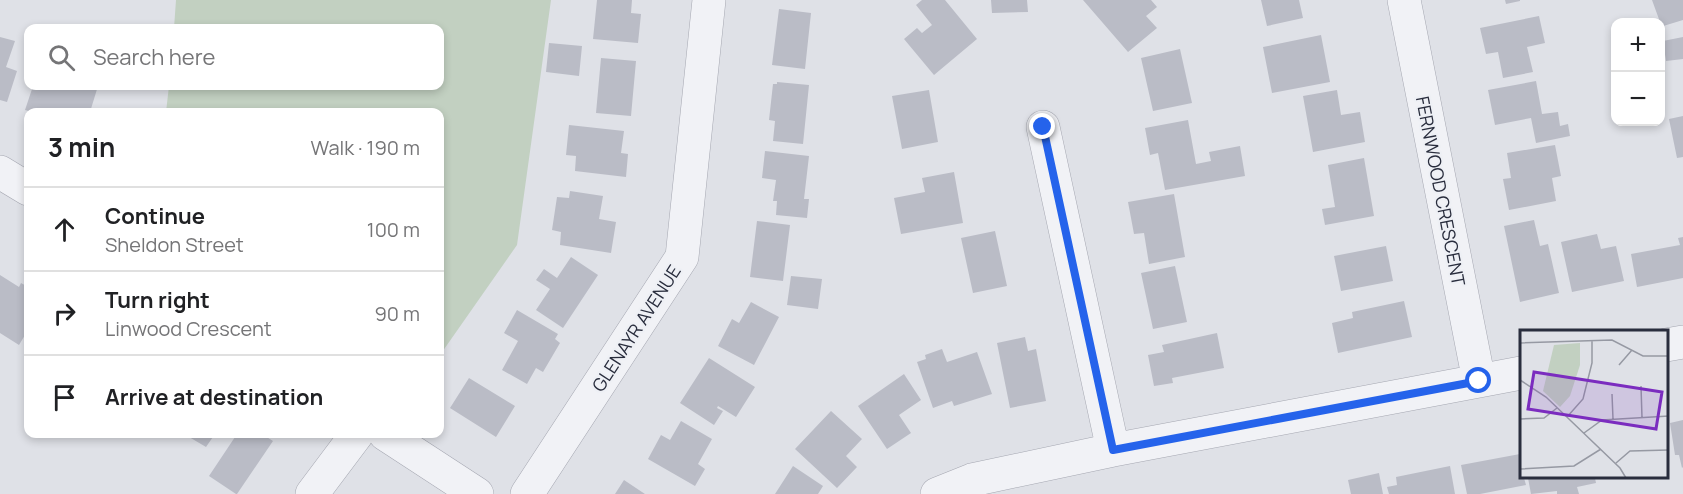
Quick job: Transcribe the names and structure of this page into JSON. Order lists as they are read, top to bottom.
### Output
{
  "streets": {
    "street": ["FERNWOOD CRESCENT", "GLENAYR AVENUE"]
  },
  "page": {
    "map_buttons": ["+", "−"],
    "search": "Search here",
    "heading": ["3 min", "Walk · 190 m"],
    "list": [
      ["Continue", "Sheldon Street", "100 m"],
      ["Turn right", "Linwood Crescent", "90 m"],
      "Arrive at destination"
    ]
  }
}
